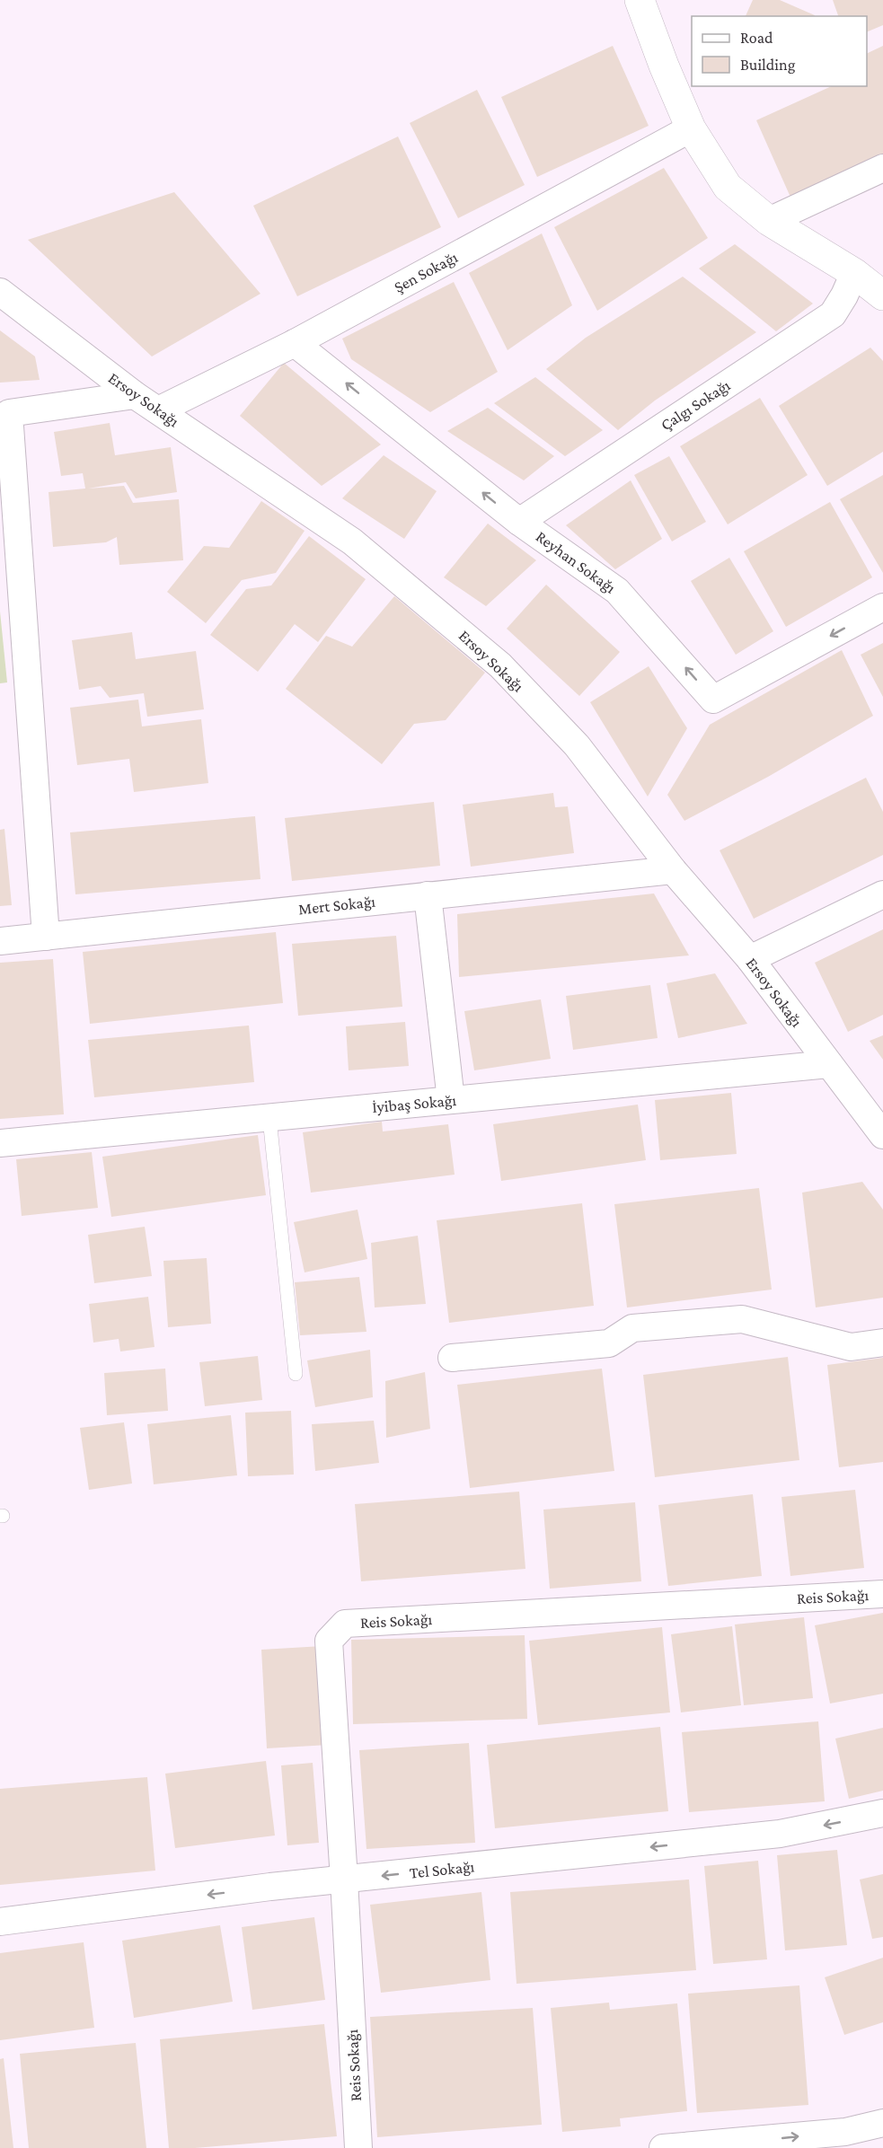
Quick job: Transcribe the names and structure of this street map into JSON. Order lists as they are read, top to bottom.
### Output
{
  "streets": {
    "street": [
      "Şen Sokağı",
      "Ersoy Sokağı",
      "Çalgı Sokağı",
      "Reyhan Sokağı",
      "Mert Sokağı",
      "İyibaş Sokağı",
      "Reis Sokağı",
      "Tel Sokağı"
    ]
  },
  "crossings": [
    ["Şen Sokağı", "Ersoy Sokağı"],
    ["Şen Sokağı", "Reyhan Sokağı"],
    ["Ersoy Sokağı", "Mert Sokağı"],
    ["Ersoy Sokağı", "İyibaş Sokağı"],
    ["Çalgı Sokağı", "Reyhan Sokağı"],
    ["Reis Sokağı", "Tel Sokağı"]
  ],
  "one_way": ["Reyhan Sokağı", "Tel Sokağı"],
  "legend": ["Road", "Building"]
}
